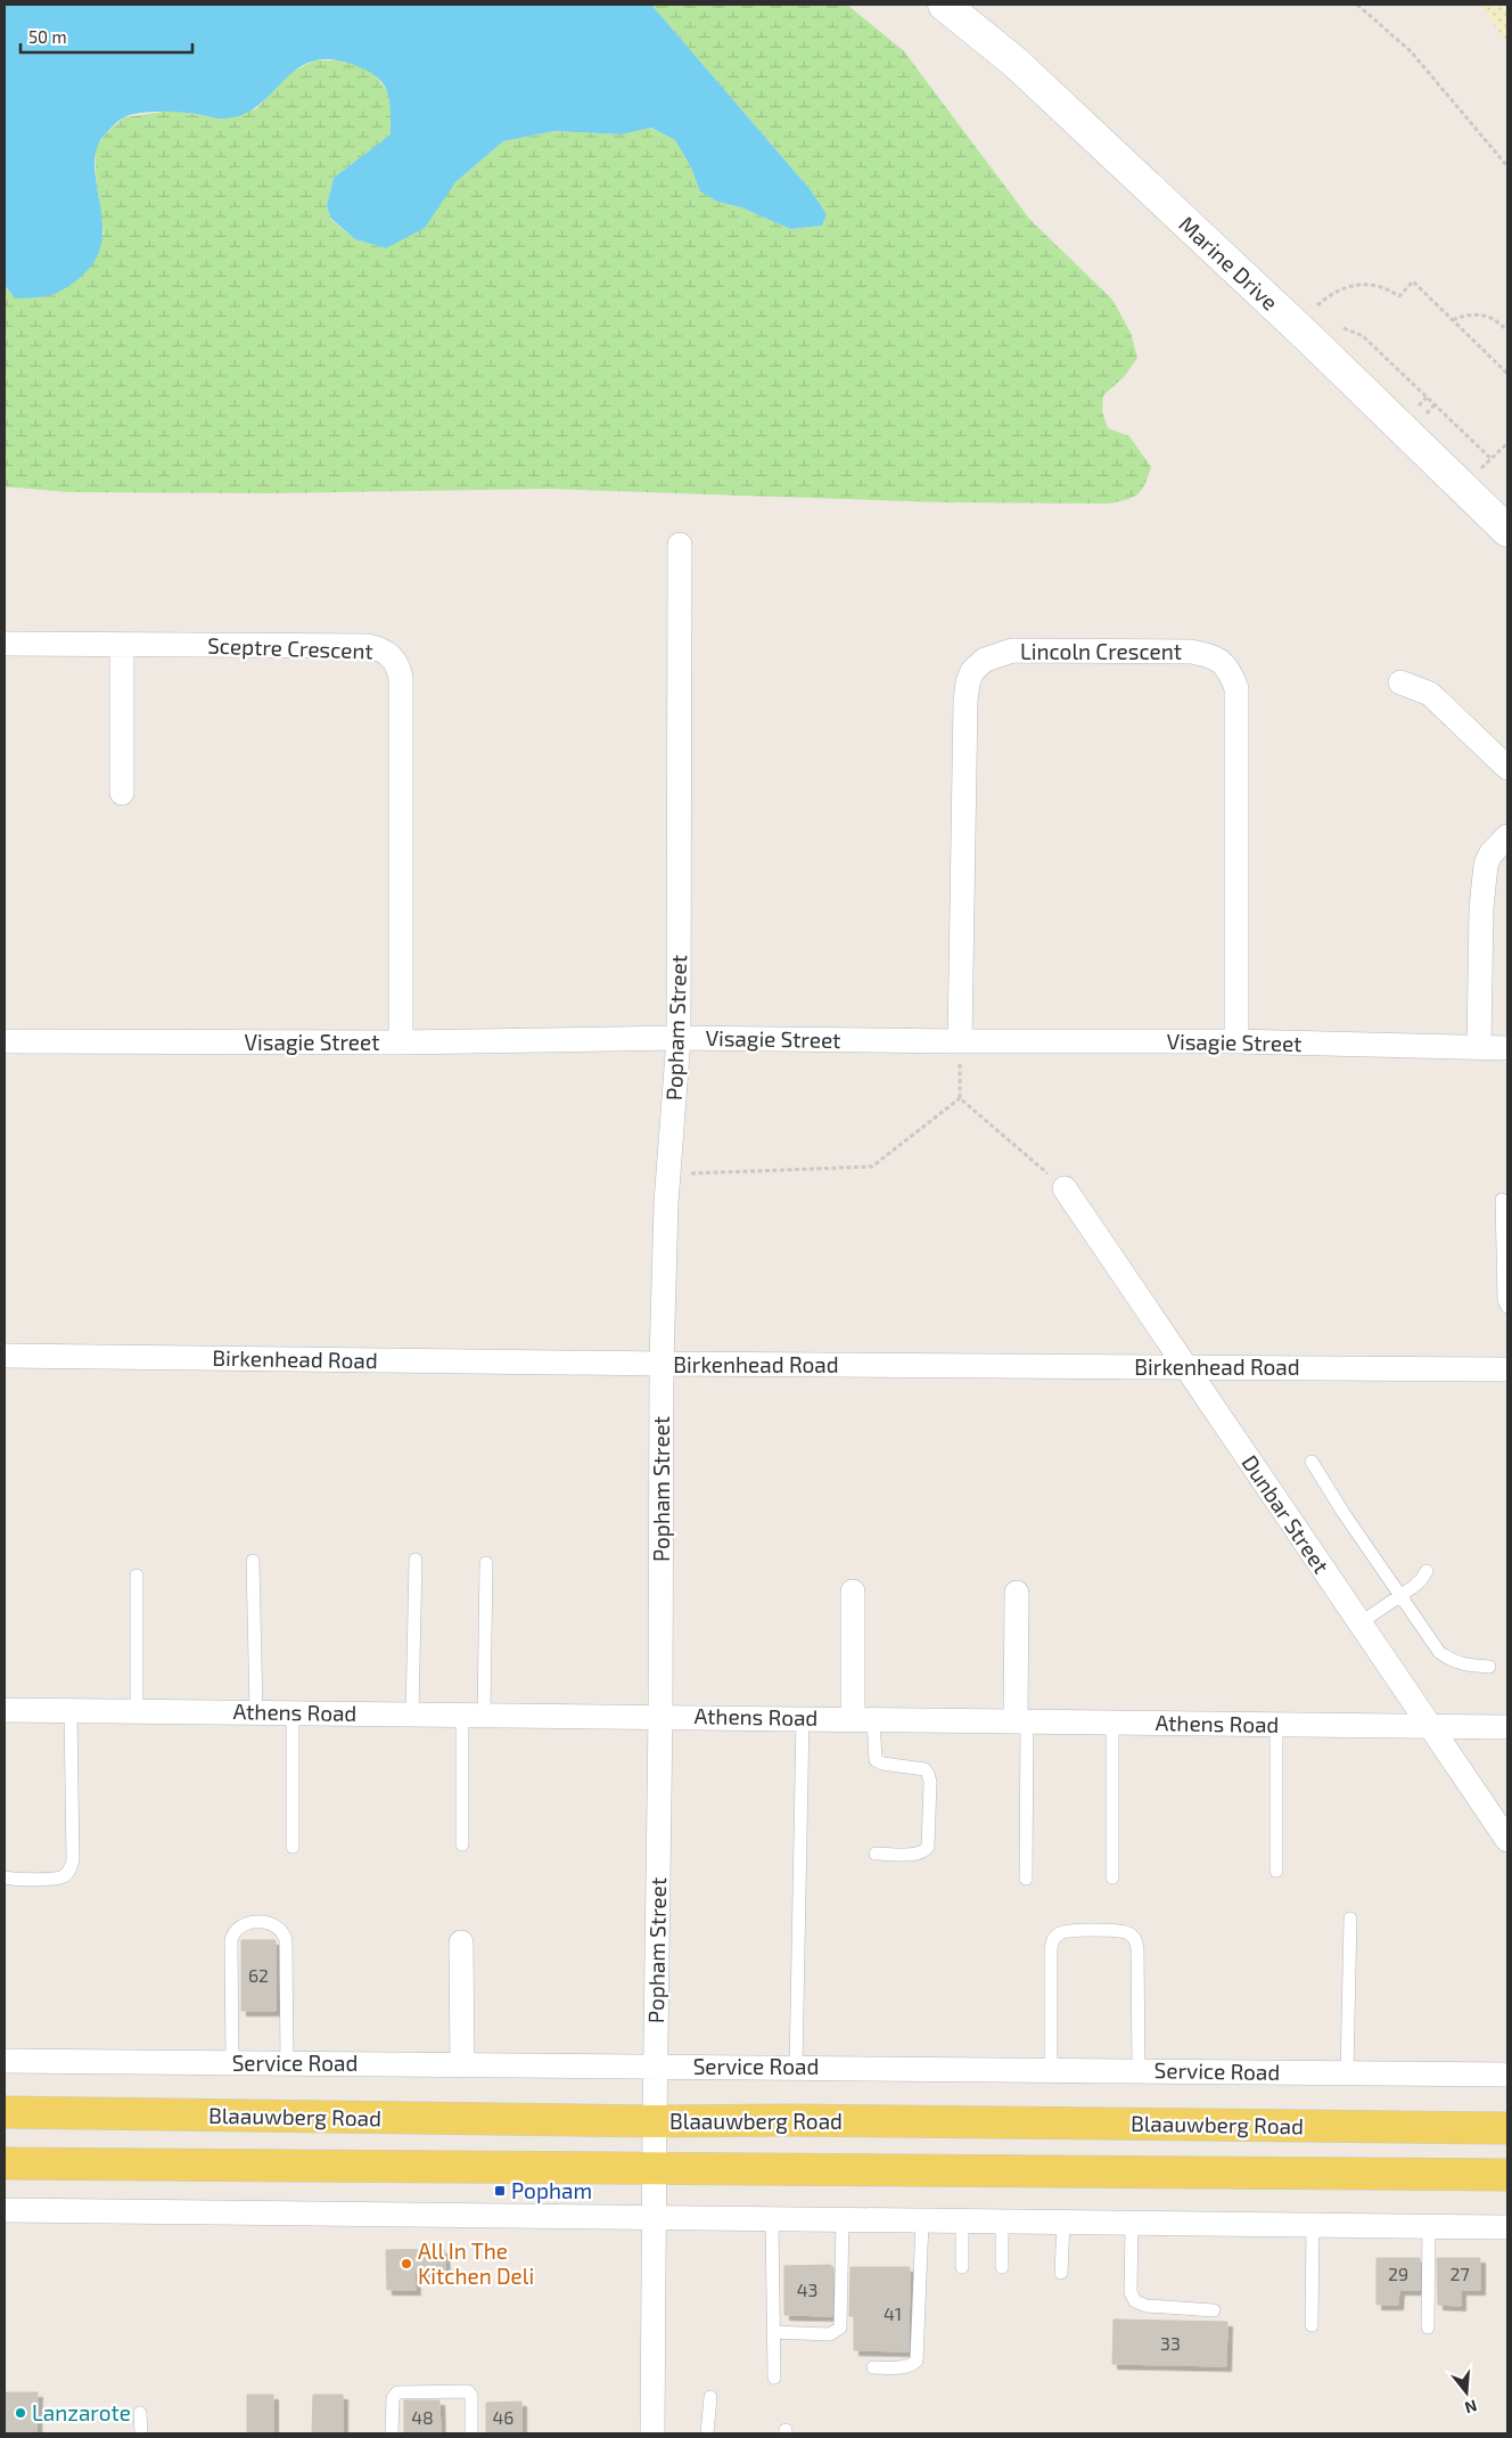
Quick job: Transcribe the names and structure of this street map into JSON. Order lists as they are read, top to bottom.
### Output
{
  "streets": {
    "main road": ["Marine Drive", "Blaauwberg Road"],
    "street": [
      "Sceptre Crescent",
      "Lincoln Crescent",
      "Popham Street",
      "Visagie Street",
      "Birkenhead Road",
      "Dunbar Street",
      "Athens Road",
      "Service Road"
    ]
  },
  "crossings": [
    ["Sceptre Crescent", "Visagie Street"],
    ["Lincoln Crescent", "Visagie Street"],
    ["Popham Street", "Visagie Street"],
    ["Popham Street", "Birkenhead Road"],
    ["Popham Street", "Athens Road"],
    ["Popham Street", "Service Road"],
    ["Popham Street", "Blaauwberg Road"],
    ["Birkenhead Road", "Dunbar Street"],
    ["Dunbar Street", "Athens Road"]
  ],
  "places": {
    "transit": ["Popham"],
    "other": ["All In The Kitchen Deli", "Lanzarote"]
  },
  "house_numbers": [
    "62",
    "29",
    "27",
    "43",
    "41",
    "33",
    "48",
    "46"
  ],
  "scale_bar": "50 m",
  "north": "bottom"
}
